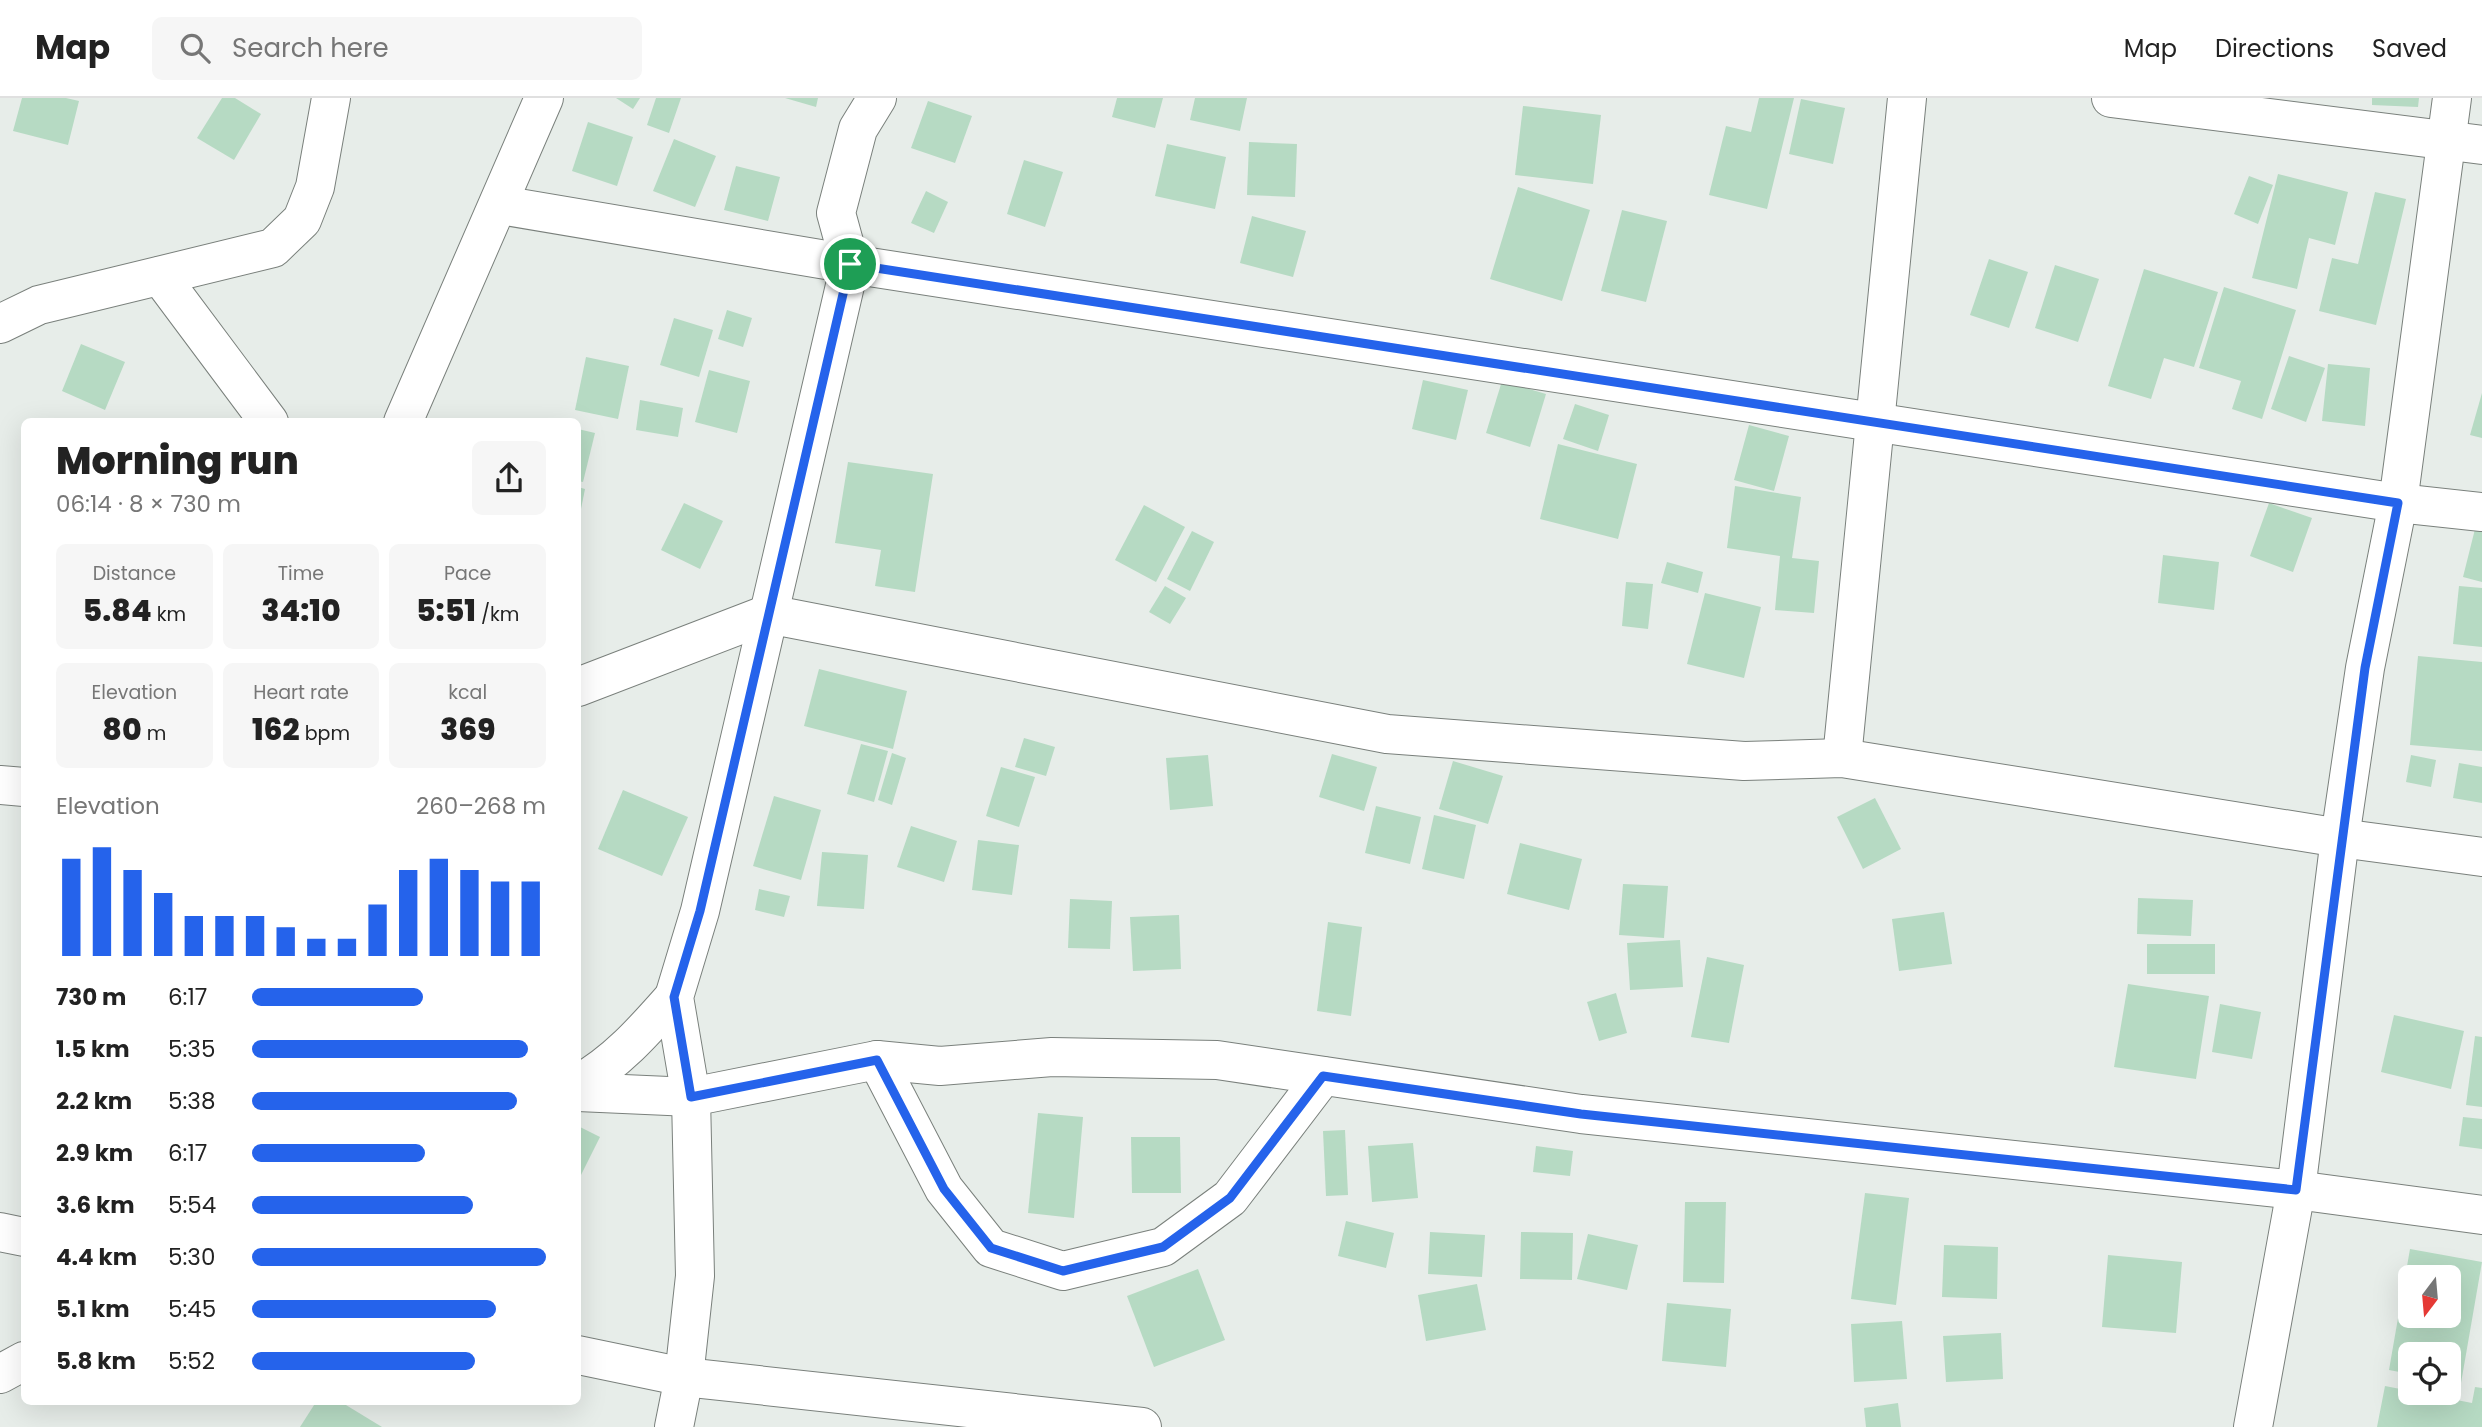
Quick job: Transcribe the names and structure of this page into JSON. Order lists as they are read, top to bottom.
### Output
{
  "north": "bottom",
  "page": {
    "header": "Map",
    "search": "Search here",
    "nav": ["Map", "Directions", "Saved"],
    "heading": ["Morning run", "06:14 · 8 × 730 m"],
    "stats": [
      ["Distance", "5.84 km"],
      ["Time", "34:10"],
      ["Pace", "5:51 /km"],
      ["Elevation", "80 m"],
      ["Heart rate", "162 bpm"],
      ["kcal", "369"]
    ],
    "chart": ["Elevation", "260–268 m"],
    "list": [
      {
        "name": "730 m",
        "note": "6:17"
      },
      {
        "name": "1.5 km",
        "note": "5:35"
      },
      {
        "name": "2.2 km",
        "note": "5:38"
      },
      {
        "name": "2.9 km",
        "note": "6:17"
      },
      {
        "name": "3.6 km",
        "note": "5:54"
      },
      {
        "name": "4.4 km",
        "note": "5:30"
      },
      {
        "name": "5.1 km",
        "note": "5:45"
      },
      {
        "name": "5.8 km",
        "note": "5:52"
      }
    ]
  }
}
